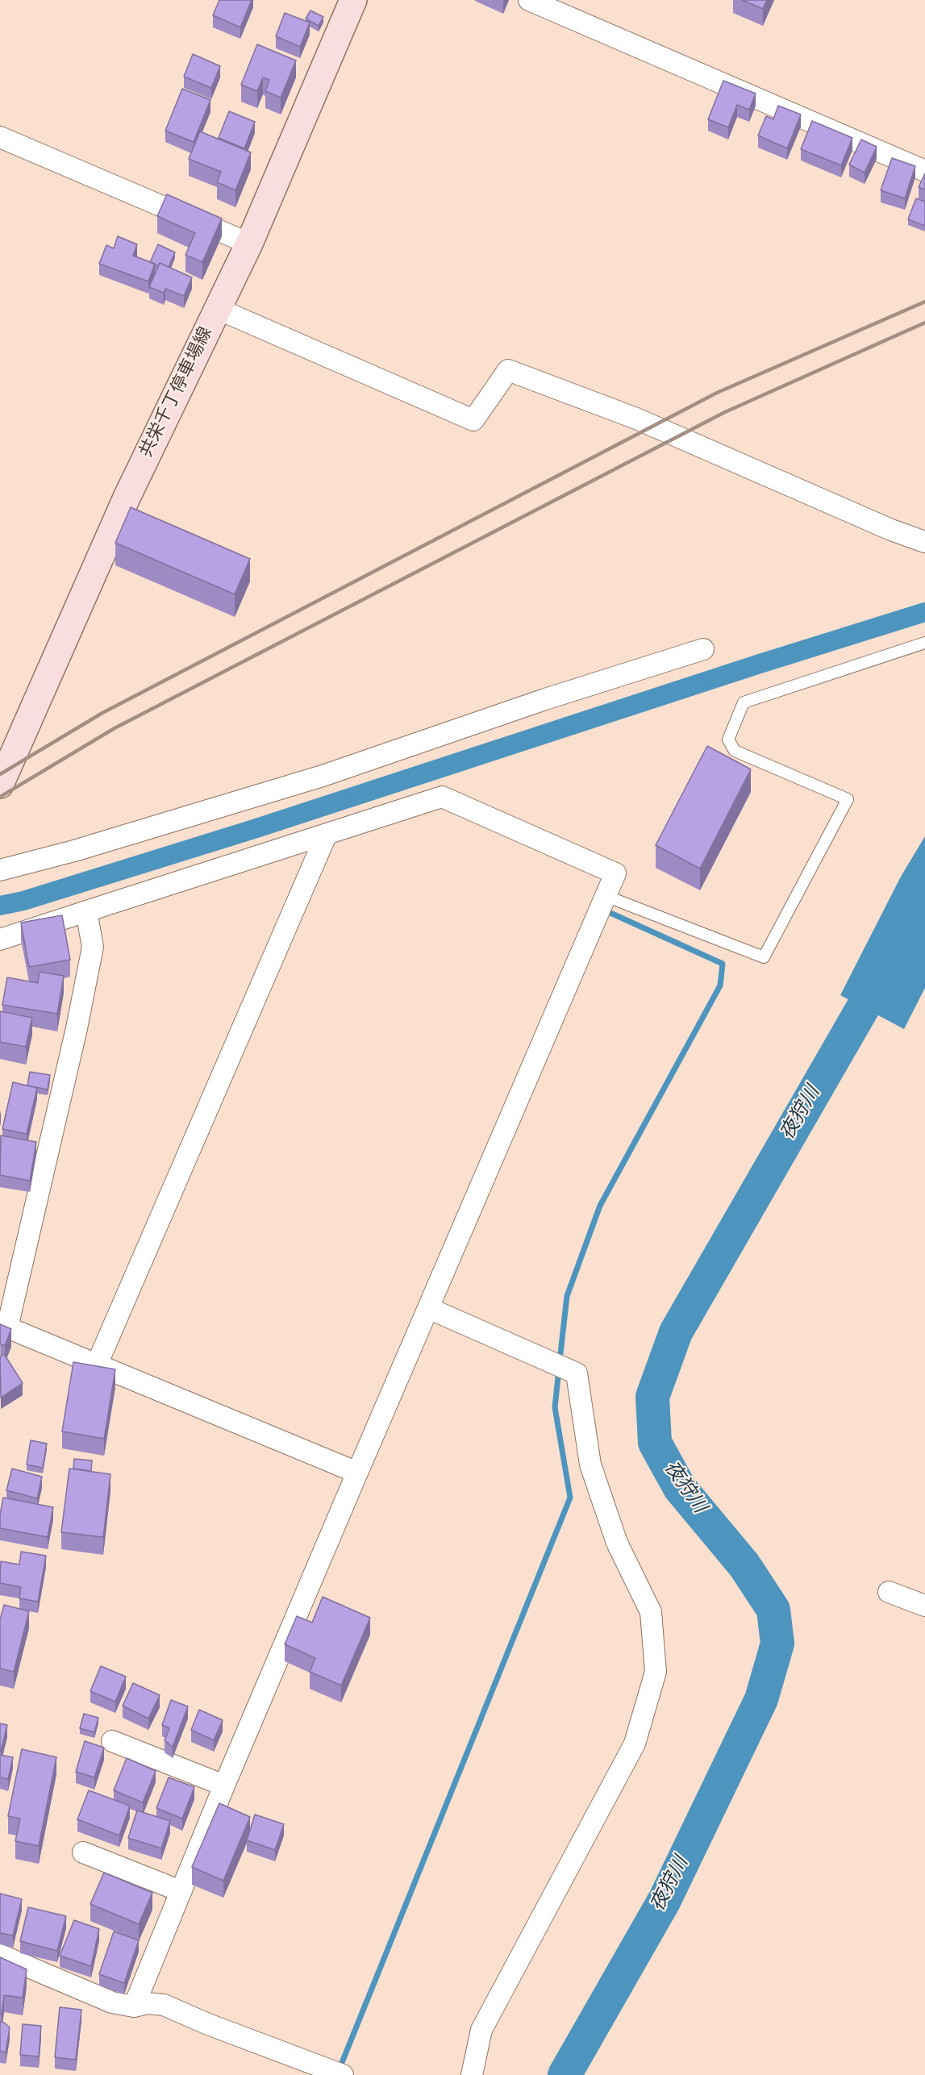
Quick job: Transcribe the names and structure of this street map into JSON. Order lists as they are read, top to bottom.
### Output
{
  "streets": {
    "main road": ["共栄千丁停車場線"]
  },
  "water": ["夜狩川"]
}
